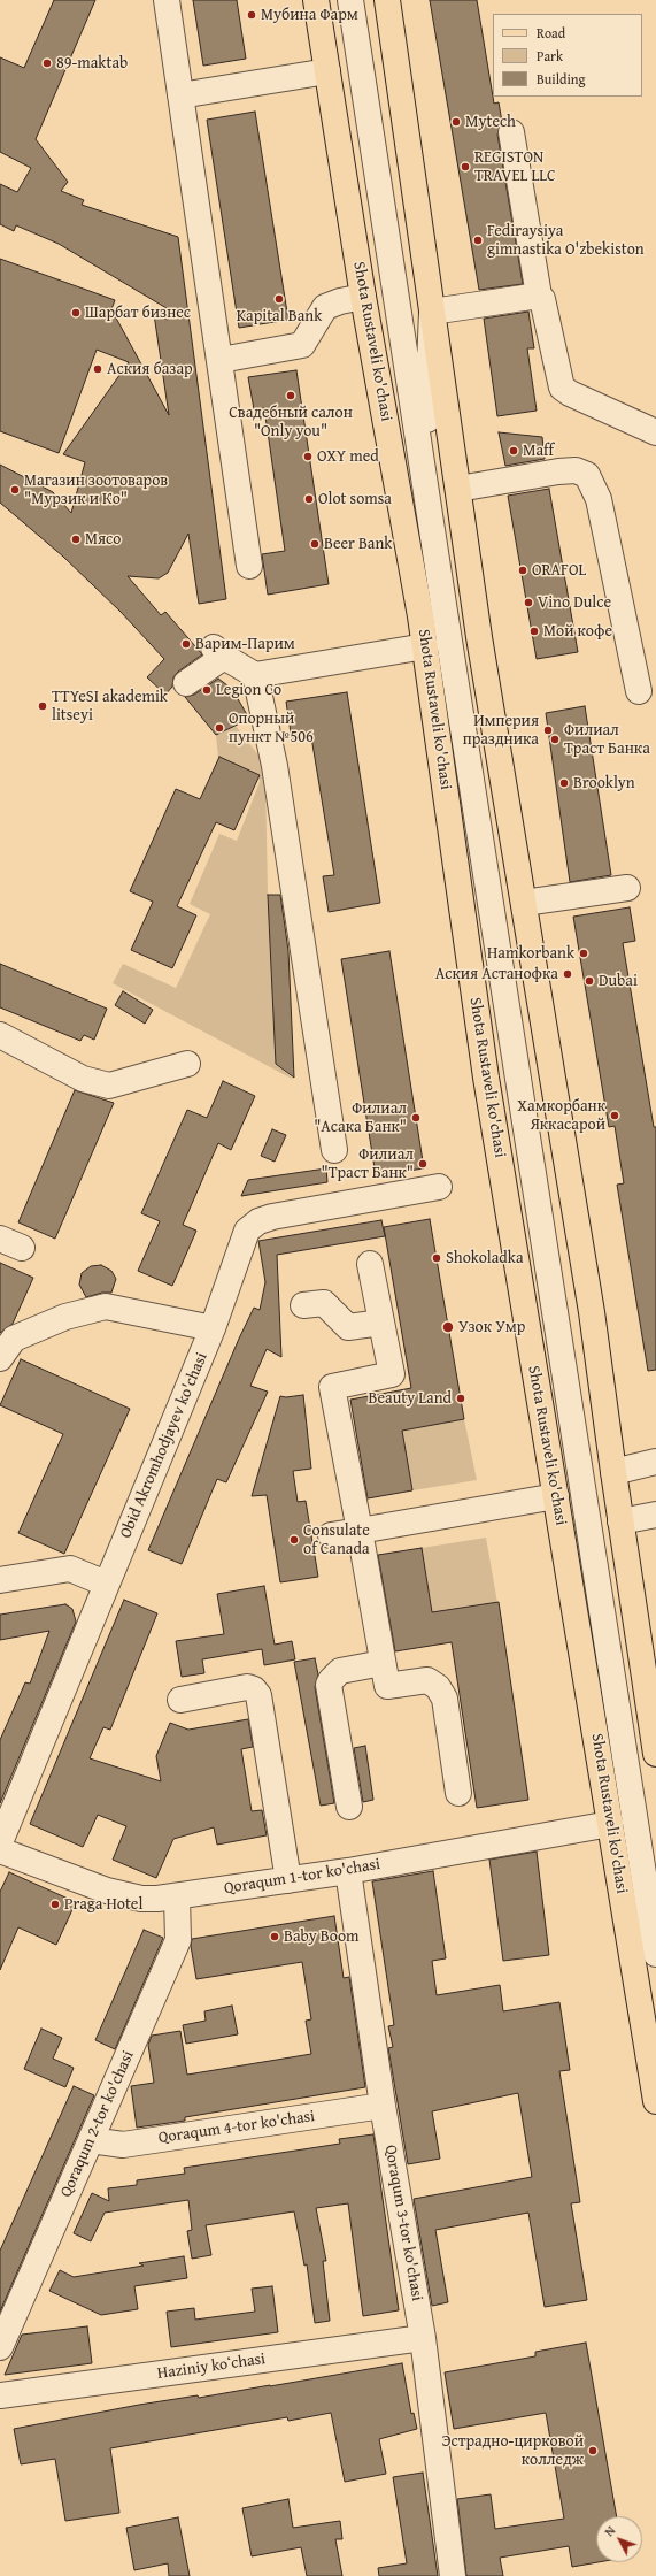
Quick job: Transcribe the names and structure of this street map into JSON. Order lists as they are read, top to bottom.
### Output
{
  "streets": {
    "main road": ["Shota Rustaveli ko'chasi"],
    "street": [
      "Obid Akromhodjayev ko'chasi",
      "Qoraqum 1-tor ko'chasi",
      "Qoraqum 2-tor ko'chasi",
      "Qoraqum 4-tor ko'chasi",
      "Qoraqum 3-tor ko'chasi",
      "Haziniy koʻchasi"
    ]
  },
  "crossings": [
    ["Shota Rustaveli ko'chasi", "Qoraqum 1-tor ko'chasi"],
    ["Qoraqum 1-tor ko'chasi", "Qoraqum 2-tor ko'chasi"],
    ["Qoraqum 1-tor ko'chasi", "Qoraqum 3-tor ko'chasi"],
    ["Qoraqum 2-tor ko'chasi", "Qoraqum 4-tor ko'chasi"],
    ["Qoraqum 4-tor ko'chasi", "Qoraqum 3-tor ko'chasi"],
    ["Qoraqum 3-tor ko'chasi", "Haziniy koʻchasi"]
  ],
  "places": [
    "Мубина Фарм",
    "89-maktab",
    "Mytech",
    "REGISTON TRAVEL LLC",
    "Fediraysiya gimnastika O'zbekiston",
    "Kapital Bank",
    "Шарбат бизнес",
    "Аския базар",
    "Свадебный салон \"Only you\"",
    "Maff",
    "OXY med",
    "Магазин зоотоваров \"Мурзик и Ко\"",
    "Olot somsa",
    "Мясо",
    "Beer Bank",
    "ORAFOL",
    "Vino Dulce",
    "Мой кофе",
    "Варим-Парим",
    "Legion Co",
    "TTYeSI akademik litseyi",
    "Опорный пункт №506",
    "Империя праздника",
    "Филиал Траст Банка",
    "Brooklyn",
    "Hamkorbank",
    "Аския Астанофка",
    "Dubai",
    "Хамкорбанк Яккасарой",
    "Филиал \"Асака Банк\"",
    "Филиал \"Траст Банк\"",
    "Shokoladka",
    "Узок Умр",
    "Beauty Land",
    "Consulate of Canada",
    "Praga Hotel",
    "Baby Boom",
    "Эстрадно-цирковой колледж"
  ],
  "legend": ["Road", "Park", "Building"],
  "north": "top left"
}
